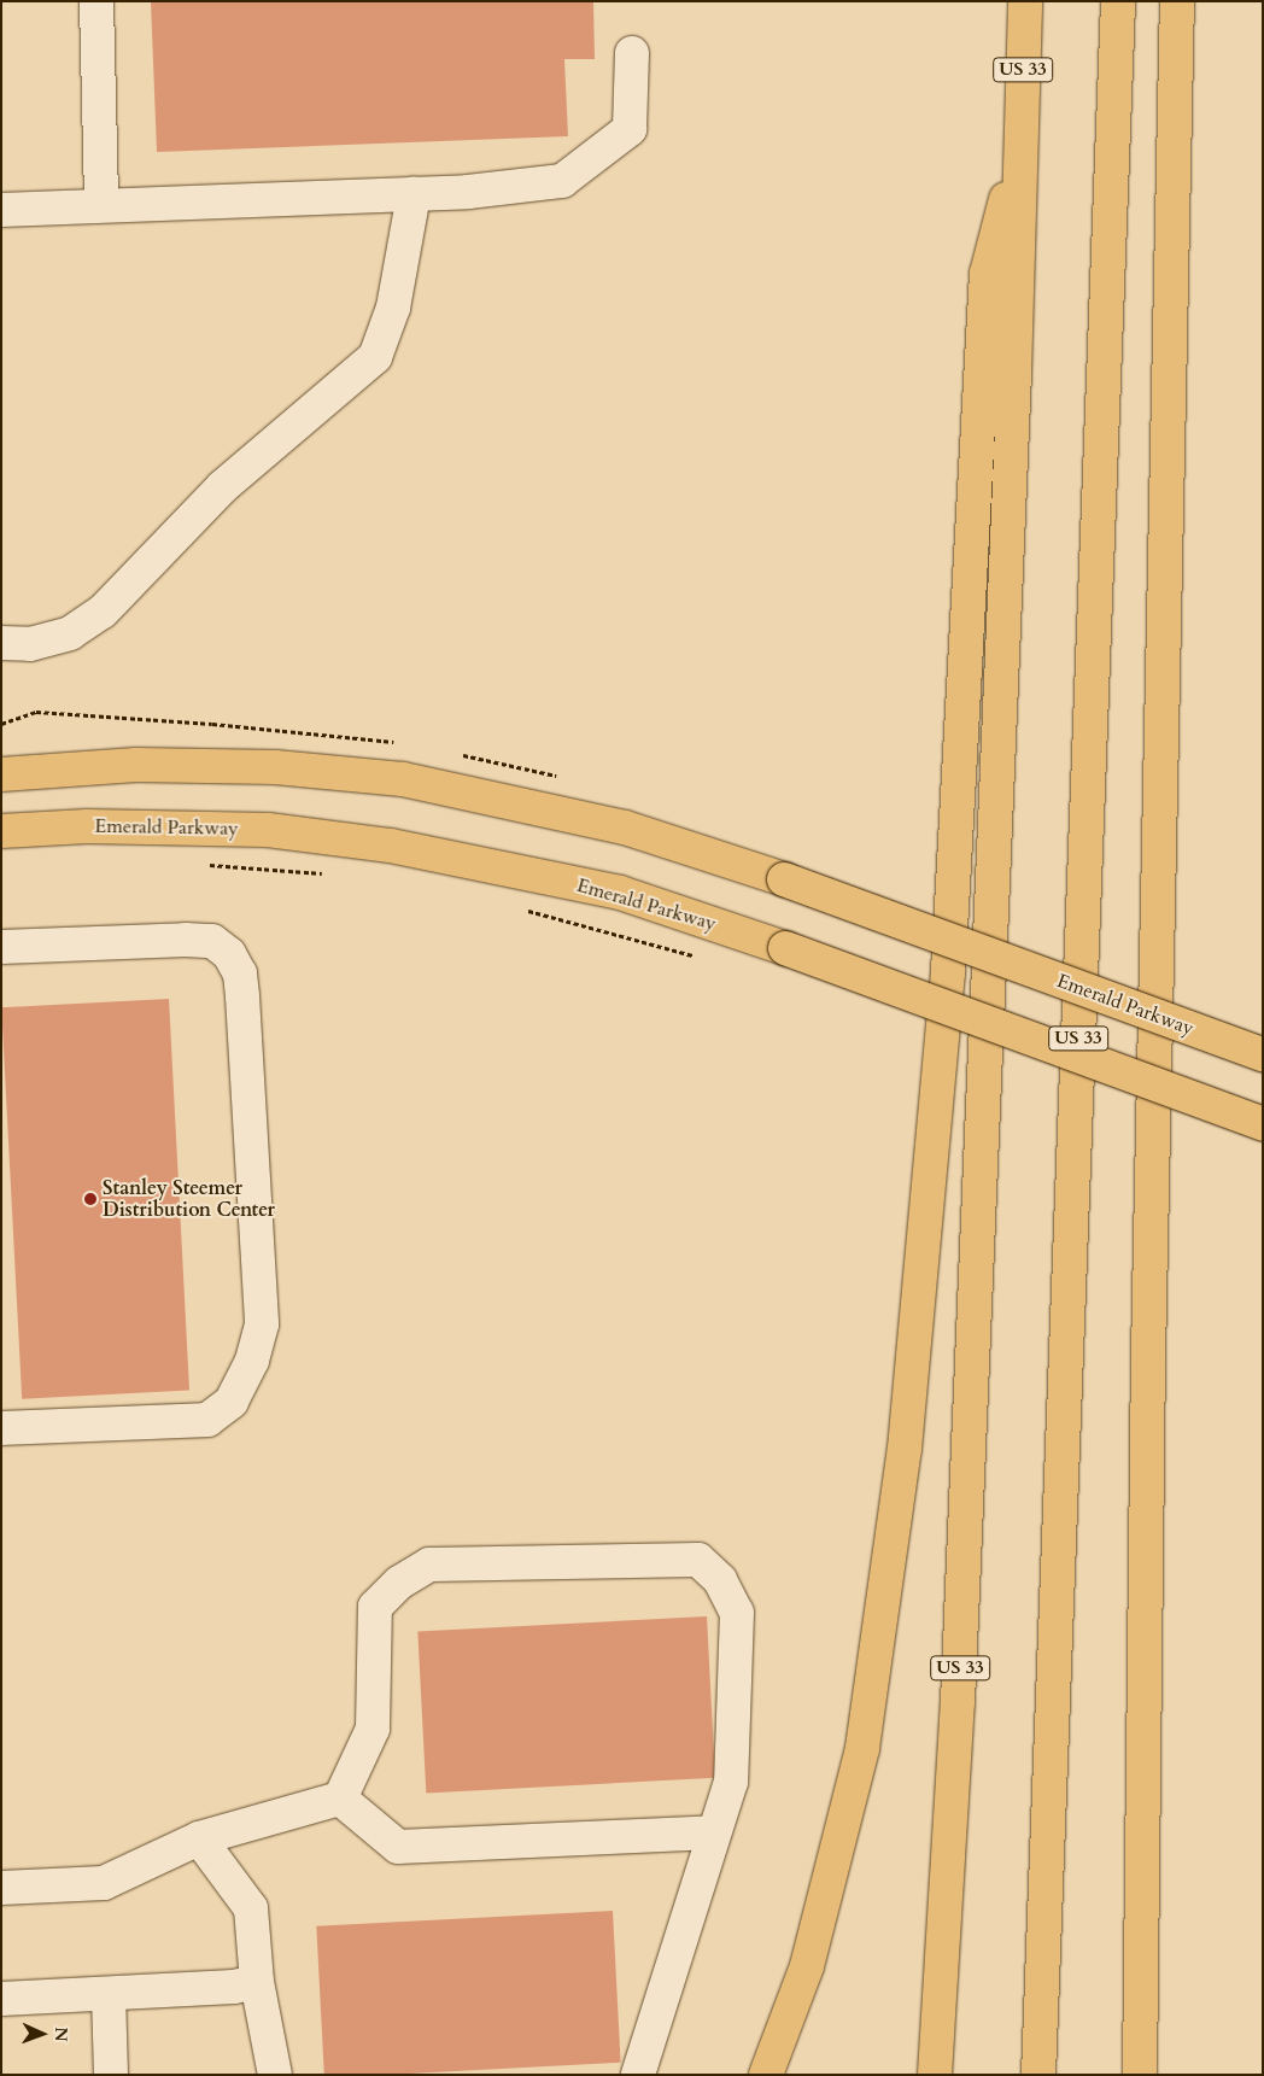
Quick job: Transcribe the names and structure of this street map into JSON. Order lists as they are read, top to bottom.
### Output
{
  "streets": {
    "main road": ["US 33", "Emerald Parkway"]
  },
  "places": ["Stanley Steemer Distribution Center"],
  "north": "right"
}
